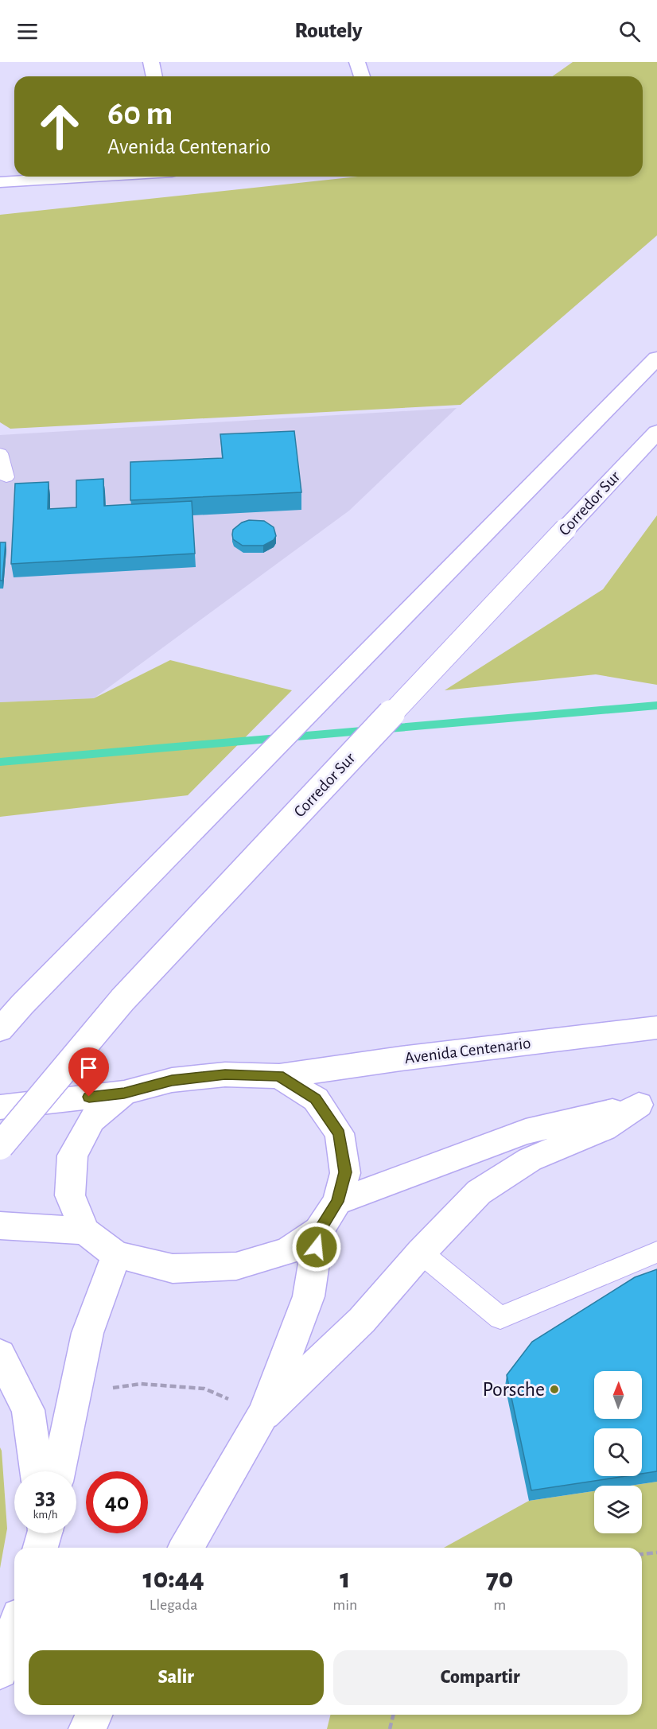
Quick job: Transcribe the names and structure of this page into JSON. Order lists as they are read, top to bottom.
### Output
{
  "streets": {
    "main road": ["Corredor Sur", "Avenida Centenario"]
  },
  "places": ["Porsche"],
  "north": "top",
  "page": {
    "header": "Routely",
    "turn": ["60 m", "Avenida Centenario"],
    "speed": "33 km/h",
    "limit": "40",
    "eta": [
      "10:44",
      "Llegada",
      "1",
      "min",
      "70",
      "m"
    ],
    "buttons": ["Salir", "Compartir"]
  }
}
